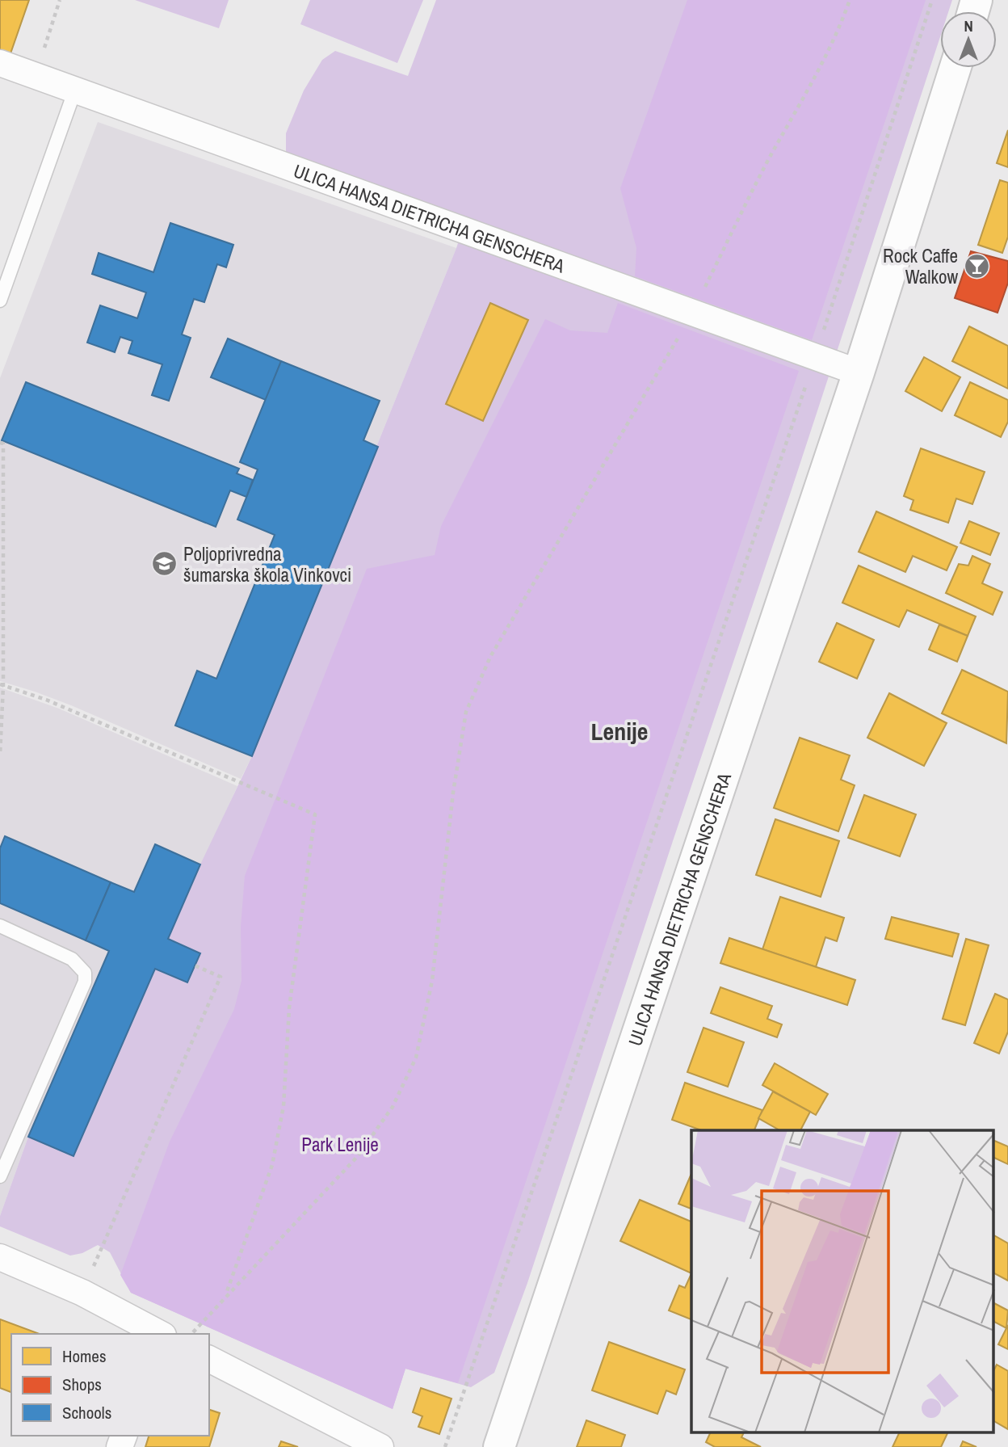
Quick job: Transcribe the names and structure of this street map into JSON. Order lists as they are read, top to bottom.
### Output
{
  "streets": {
    "main road": ["ULICA HANSA DIETRICHA GENSCHERA"]
  },
  "districts": ["Lenije"],
  "parks": ["Park Lenije"],
  "places": {
    "bar": ["Rock Caffe Walkow"],
    "school or university": ["Poljoprivredna šumarska škola Vinkovci"]
  },
  "legend": ["Homes", "Shops", "Schools"],
  "north": "top"
}
